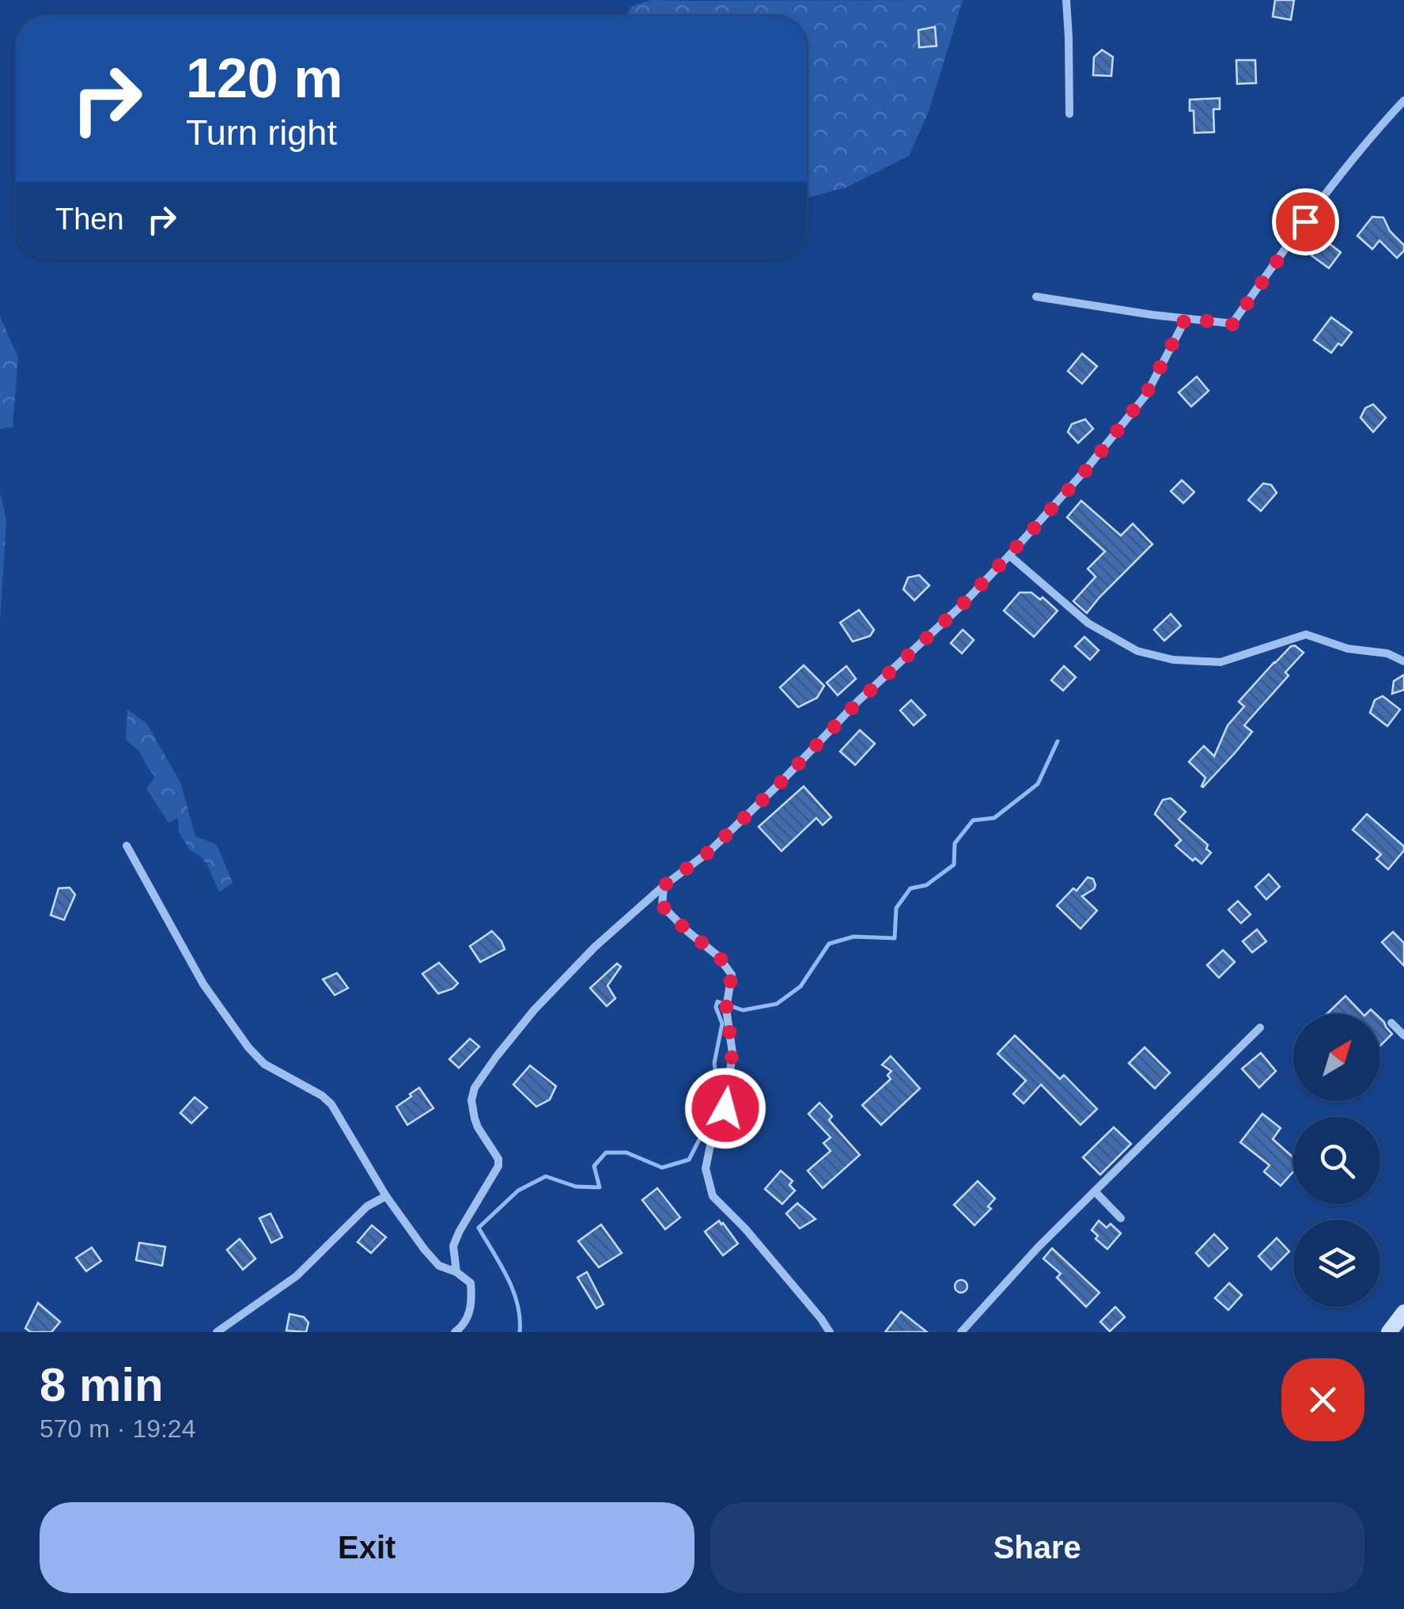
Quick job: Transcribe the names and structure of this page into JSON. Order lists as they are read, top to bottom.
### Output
{
  "north": "top right",
  "page": {
    "turn": ["120 m", "Turn right"],
    "then": "Then",
    "heading": ["8 min", "570 m · 19:24"],
    "buttons": ["Exit", "Share"]
  }
}
